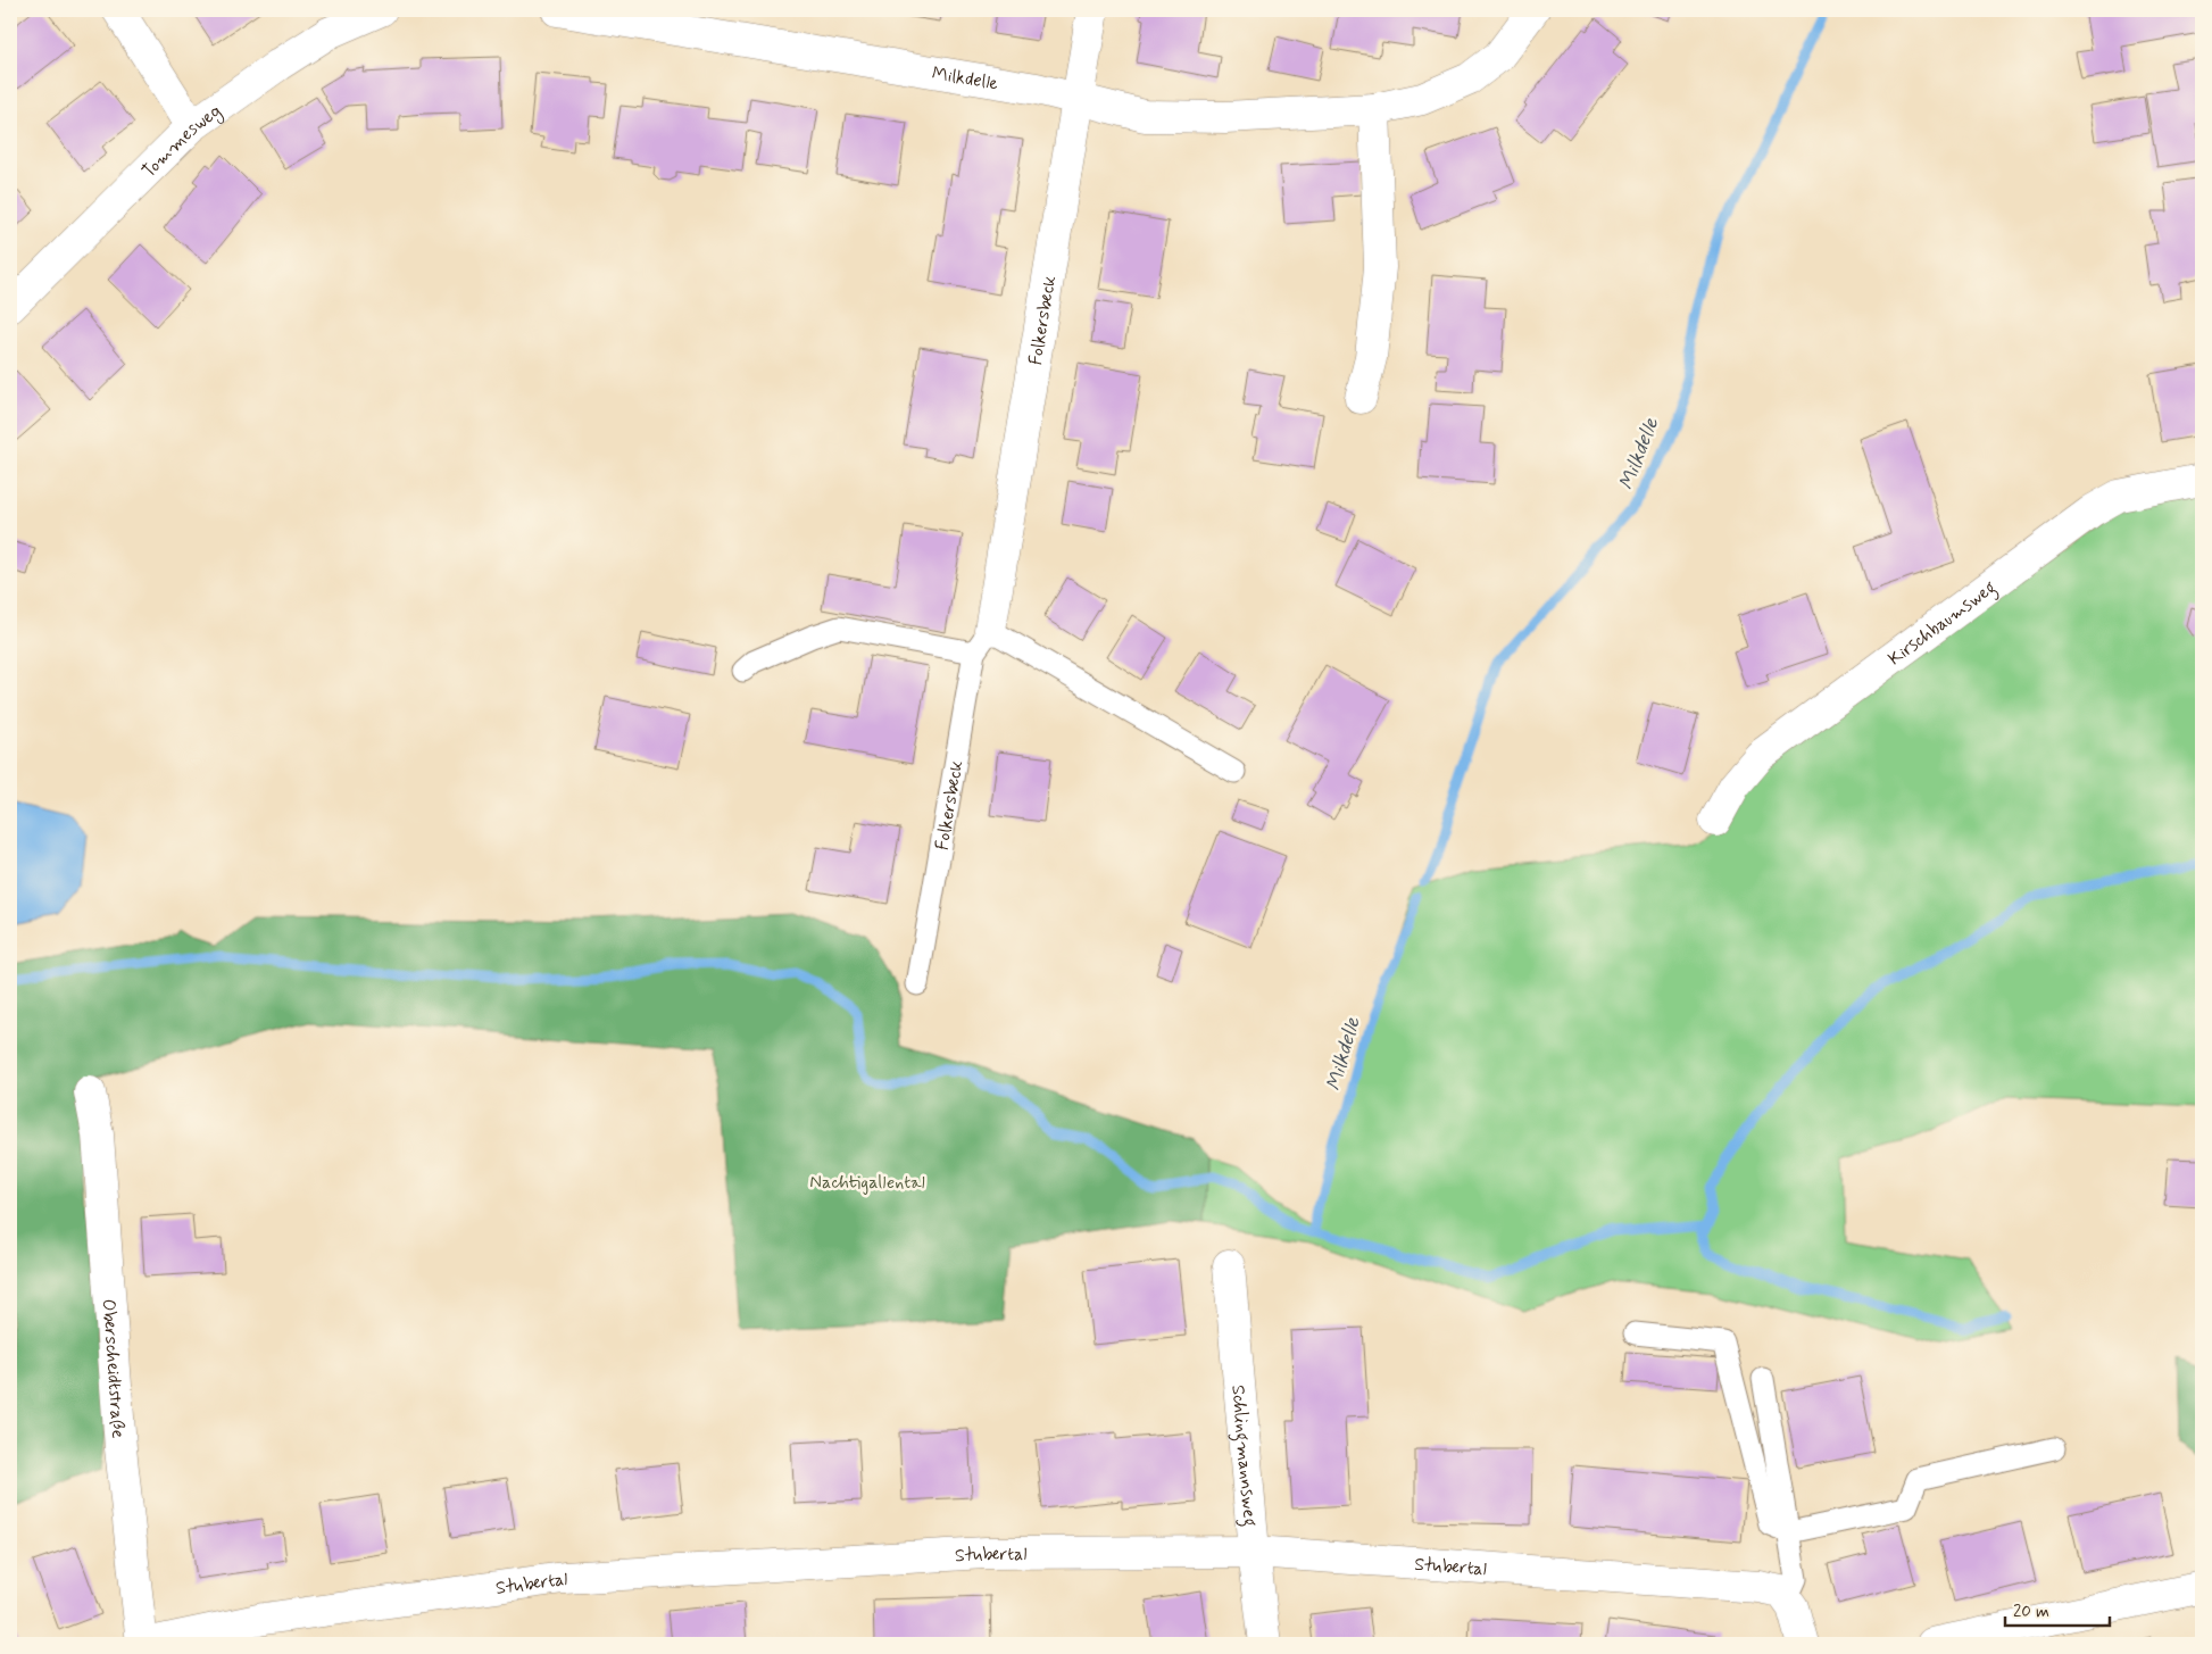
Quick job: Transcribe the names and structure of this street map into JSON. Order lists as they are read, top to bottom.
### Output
{
  "streets": {
    "street": [
      "Milkdelle",
      "Tommesweg",
      "Folkersbeck",
      "Kirschbaumsweg",
      "Oberscheidtstraße",
      "Schlingmannsweg",
      "Stubertal"
    ]
  },
  "crossings": [
    ["Milkdelle", "Folkersbeck"],
    ["Oberscheidtstraße", "Stubertal"],
    ["Schlingmannsweg", "Stubertal"]
  ],
  "water": ["Milkdelle"],
  "parks": ["Nachtigallental"],
  "scale_bar": "20 m"
}
